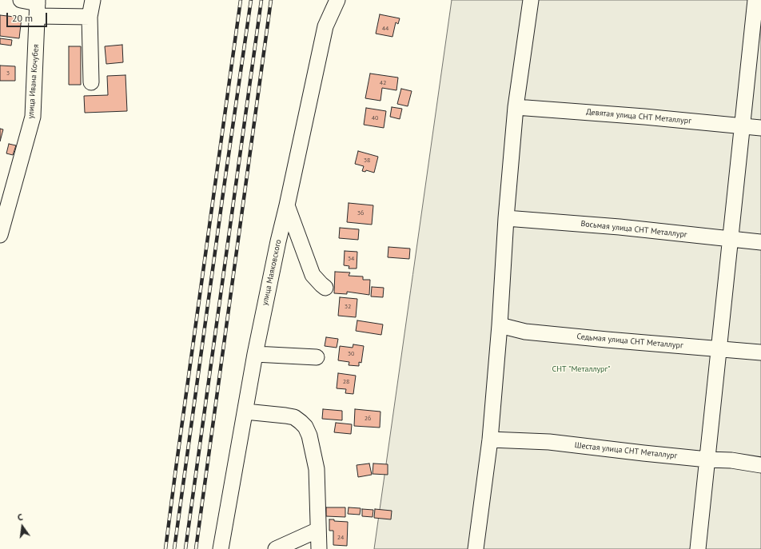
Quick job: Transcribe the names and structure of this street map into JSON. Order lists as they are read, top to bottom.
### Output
{
  "streets": {
    "street": [
      "улица Ивана Кочубея",
      "Девятая улица СНТ Металлург",
      "Восьмая улица СНТ Металлург",
      "улица Маяковского",
      "Седьмая улица СНТ Металлург",
      "Шестая улица СНТ Металлург"
    ]
  },
  "parks": ["СНТ \"Металлург\""],
  "house_numbers": [
    "44",
    "3",
    "42",
    "40",
    "38",
    "36",
    "34",
    "32",
    "30",
    "28",
    "26",
    "24"
  ],
  "scale_bar": "20 m",
  "north": "top"
}
